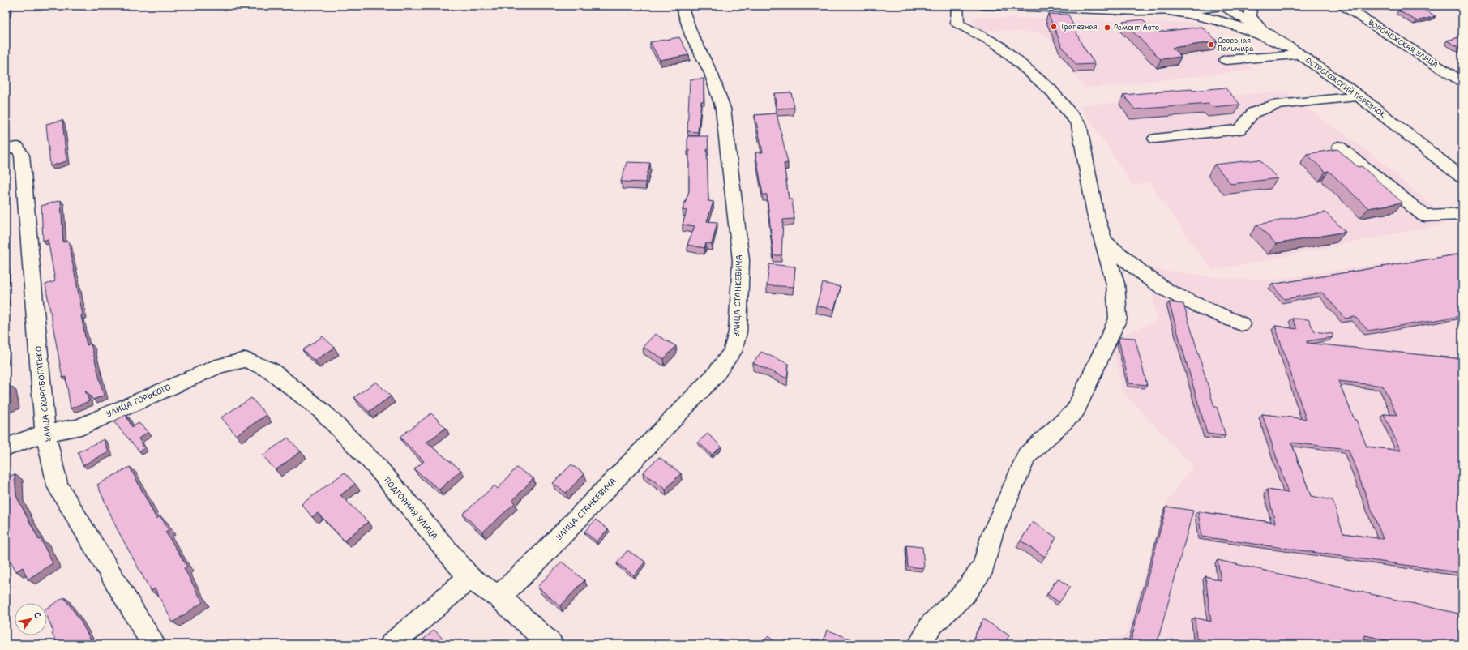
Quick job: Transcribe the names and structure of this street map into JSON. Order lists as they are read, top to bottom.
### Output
{
  "streets": {
    "street": [
      "ВОРОНЕЖСКАЯ УЛИЦА",
      "ОСТРОГОЖСКИЙ ПЕРЕУЛОК",
      "УЛИЦА СТАНКЕВИЧА",
      "УЛИЦА СКОРОБОГАТЬКО",
      "УЛИЦА ГОРЬКОГО",
      "ПОДГОРНАЯ УЛИЦА"
    ]
  },
  "crossings": [
    ["УЛИЦА СТАНКЕВИЧА", "ПОДГОРНАЯ УЛИЦА"],
    ["УЛИЦА СКОРОБОГАТЬКО", "УЛИЦА ГОРЬКОГО"],
    ["УЛИЦА ГОРЬКОГО", "ПОДГОРНАЯ УЛИЦА"]
  ],
  "places": ["Трапезная", "Ремонт Авто", "Северная Пальмира"],
  "north": "top right"
}
